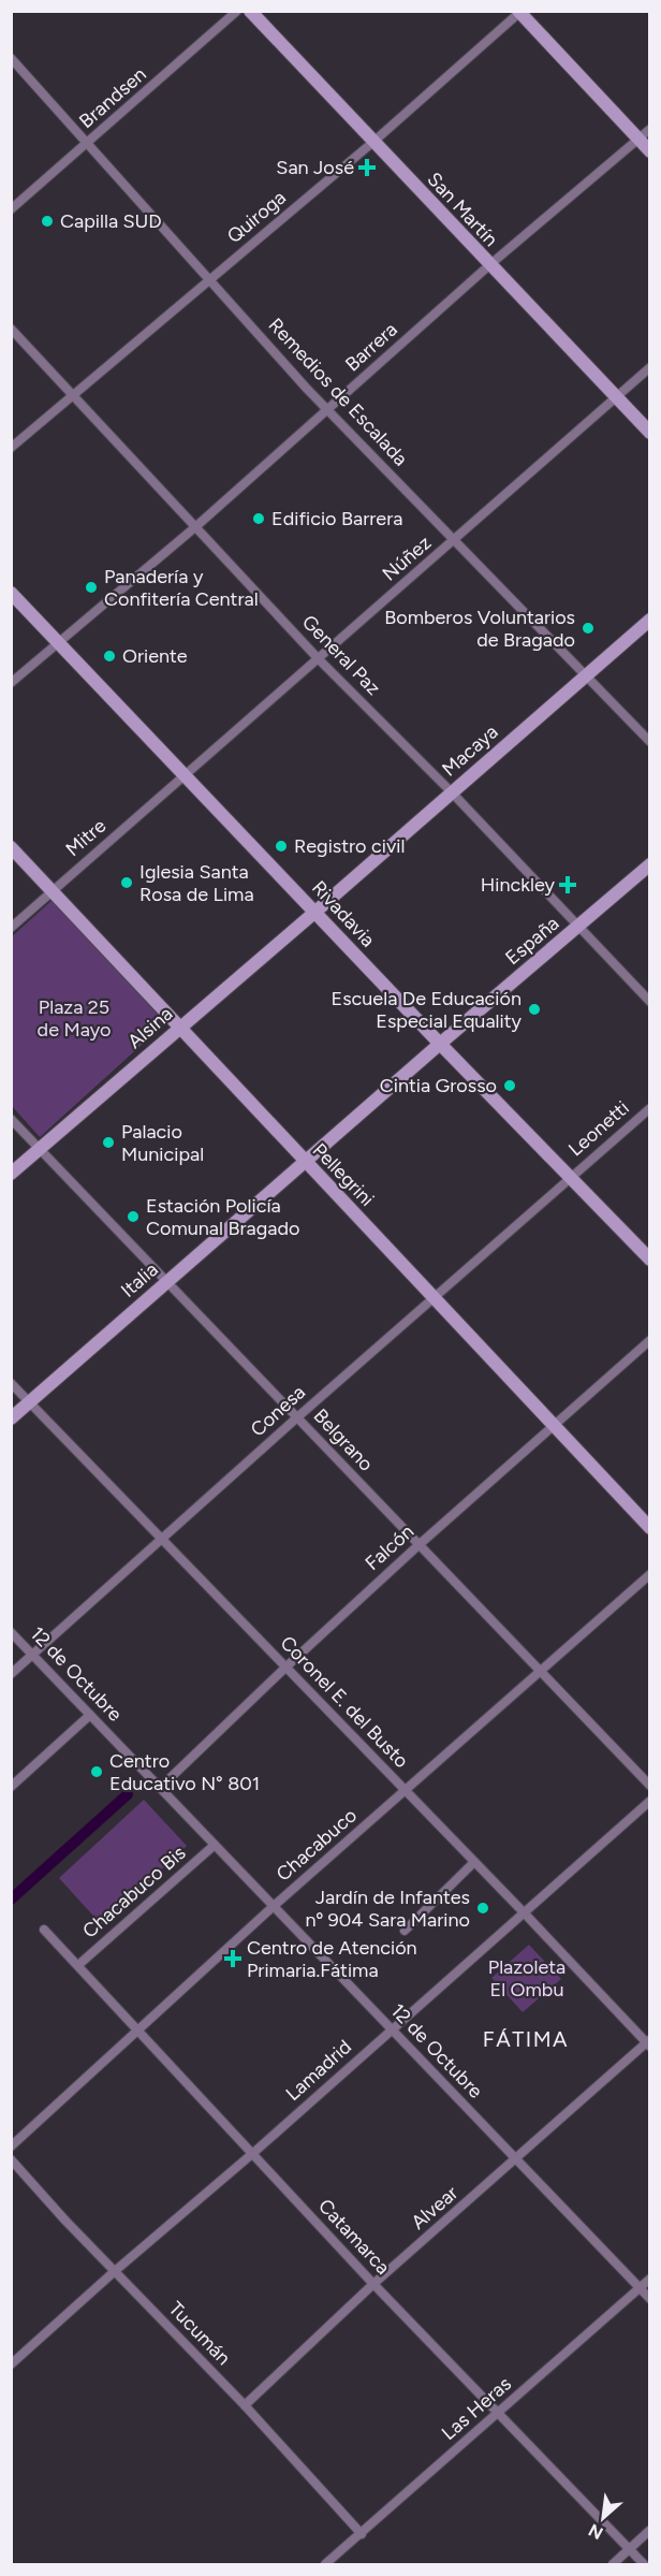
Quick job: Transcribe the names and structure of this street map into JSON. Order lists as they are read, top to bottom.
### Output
{
  "streets": {
    "main road": [
      "San Martín",
      "Macaya",
      "Rivadavia",
      "España",
      "Alsina",
      "Pellegrini",
      "Italia"
    ],
    "street": [
      "Brandsen",
      "Quiroga",
      "Barrera",
      "Remedios de Escalada",
      "Núñez",
      "General Paz",
      "Mitre",
      "Leonetti",
      "Conesa",
      "Belgrano",
      "Falcón",
      "12 de Octubre",
      "Coronel E. del Busto",
      "Chacabuco",
      "Chacabuco Bis",
      "Lamadrid",
      "Alvear",
      "Catamarca",
      "Tucumán",
      "Las Heras"
    ]
  },
  "crossings": [
    ["Brandsen", "Remedios de Escalada"],
    ["San Martín", "Quiroga"],
    ["San Martín", "Barrera"],
    ["San Martín", "Núñez"],
    ["Quiroga", "Remedios de Escalada"],
    ["Quiroga", "General Paz"],
    ["Barrera", "Remedios de Escalada"],
    ["Barrera", "General Paz"],
    ["Barrera", "Rivadavia"],
    ["Remedios de Escalada", "Núñez"],
    ["Remedios de Escalada", "Macaya"],
    ["Núñez", "General Paz"],
    ["Núñez", "Mitre"],
    ["Núñez", "Rivadavia"],
    ["General Paz", "Macaya"],
    ["General Paz", "España"],
    ["Macaya", "Rivadavia"],
    ["Macaya", "Alsina"],
    ["Mitre", "Rivadavia"],
    ["Mitre", "Pellegrini"],
    ["Rivadavia", "España"],
    ["Rivadavia", "Alsina"],
    ["Rivadavia", "Leonetti"],
    ["Rivadavia", "Italia"],
    ["Rivadavia", "Conesa"],
    ["España", "Italia"],
    ["Alsina", "Pellegrini"],
    ["Alsina", "Belgrano"],
    ["Leonetti", "Conesa"],
    ["Pellegrini", "Italia"],
    ["Pellegrini", "Conesa"],
    ["Pellegrini", "Falcón"],
    ["Italia", "Belgrano"],
    ["Italia", "Coronel E. del Busto"],
    ["Conesa", "Belgrano"],
    ["Conesa", "12 de Octubre"],
    ["Conesa", "Coronel E. del Busto"],
    ["Belgrano", "Falcón"],
    ["Belgrano", "Chacabuco"],
    ["Falcón", "12 de Octubre"],
    ["Falcón", "Coronel E. del Busto"],
    ["12 de Octubre", "Chacabuco"],
    ["12 de Octubre", "Chacabuco Bis"],
    ["12 de Octubre", "Lamadrid"],
    ["12 de Octubre", "Alvear"],
    ["12 de Octubre", "Las Heras"],
    ["Coronel E. del Busto", "Chacabuco"],
    ["Coronel E. del Busto", "Lamadrid"],
    ["Coronel E. del Busto", "Alvear"],
    ["Chacabuco", "Catamarca"],
    ["Chacabuco Bis", "Catamarca"],
    ["Lamadrid", "Catamarca"],
    ["Lamadrid", "Tucumán"],
    ["Alvear", "Catamarca"],
    ["Alvear", "Tucumán"],
    ["Catamarca", "Las Heras"],
    ["Tucumán", "Las Heras"]
  ],
  "districts": ["FÁTIMA"],
  "parks": ["Plaza 25 de Mayo", "Plazoleta El Ombu"],
  "places": {
    "health": ["San José", "Hinckley", "Centro de Atención Primaria.Fátima"],
    "other": [
      "Capilla SUD",
      "Edificio Barrera",
      "Panadería y Confitería Central",
      "Bomberos Voluntarios de Bragado",
      "Oriente",
      "Registro civil",
      "Iglesia Santa Rosa de Lima",
      "Escuela De Educación Especial Equality",
      "Cintia Grosso",
      "Palacio Municipal",
      "Estación Policía Comunal Bragado",
      "Centro Educativo N° 801",
      "Jardín de Infantes nº 904 Sara Marino"
    ]
  },
  "north": "bottom left"
}
